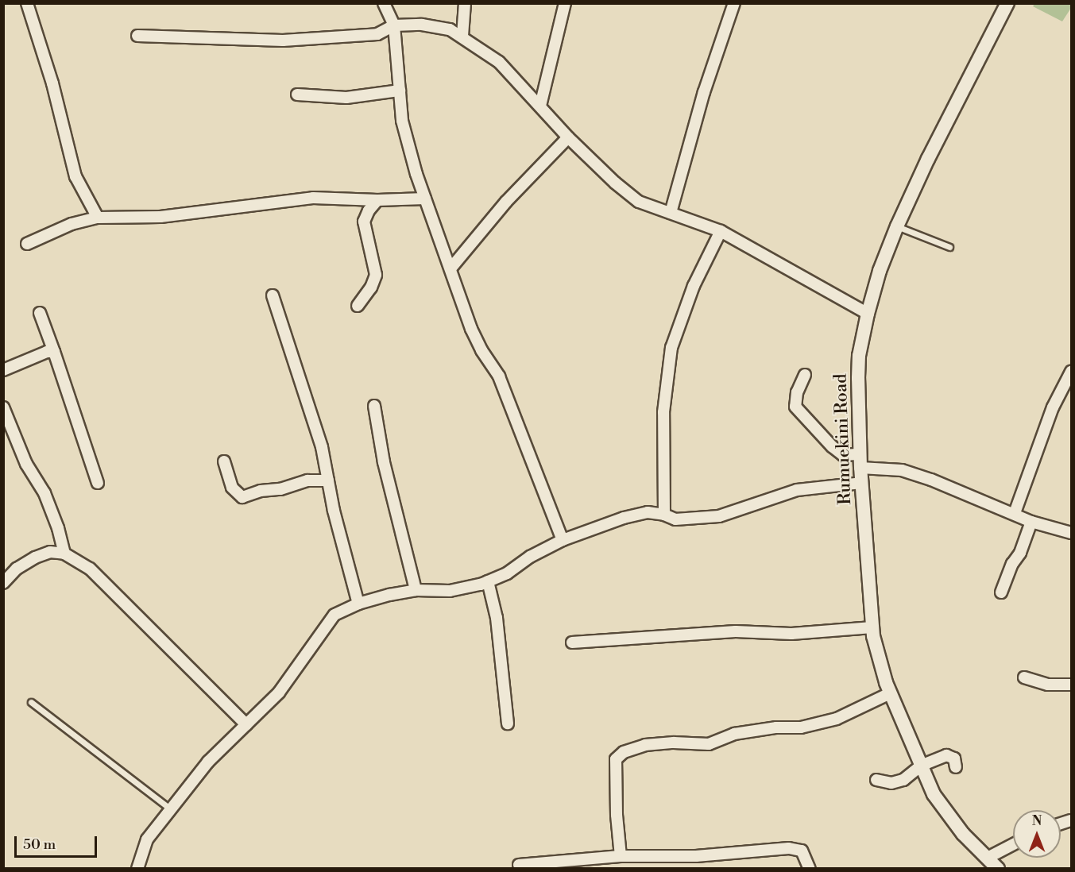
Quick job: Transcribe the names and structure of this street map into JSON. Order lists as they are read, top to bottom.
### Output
{
  "streets": {
    "street": ["Rumuekini Road"]
  },
  "scale_bar": "50 m",
  "north": "top"
}
